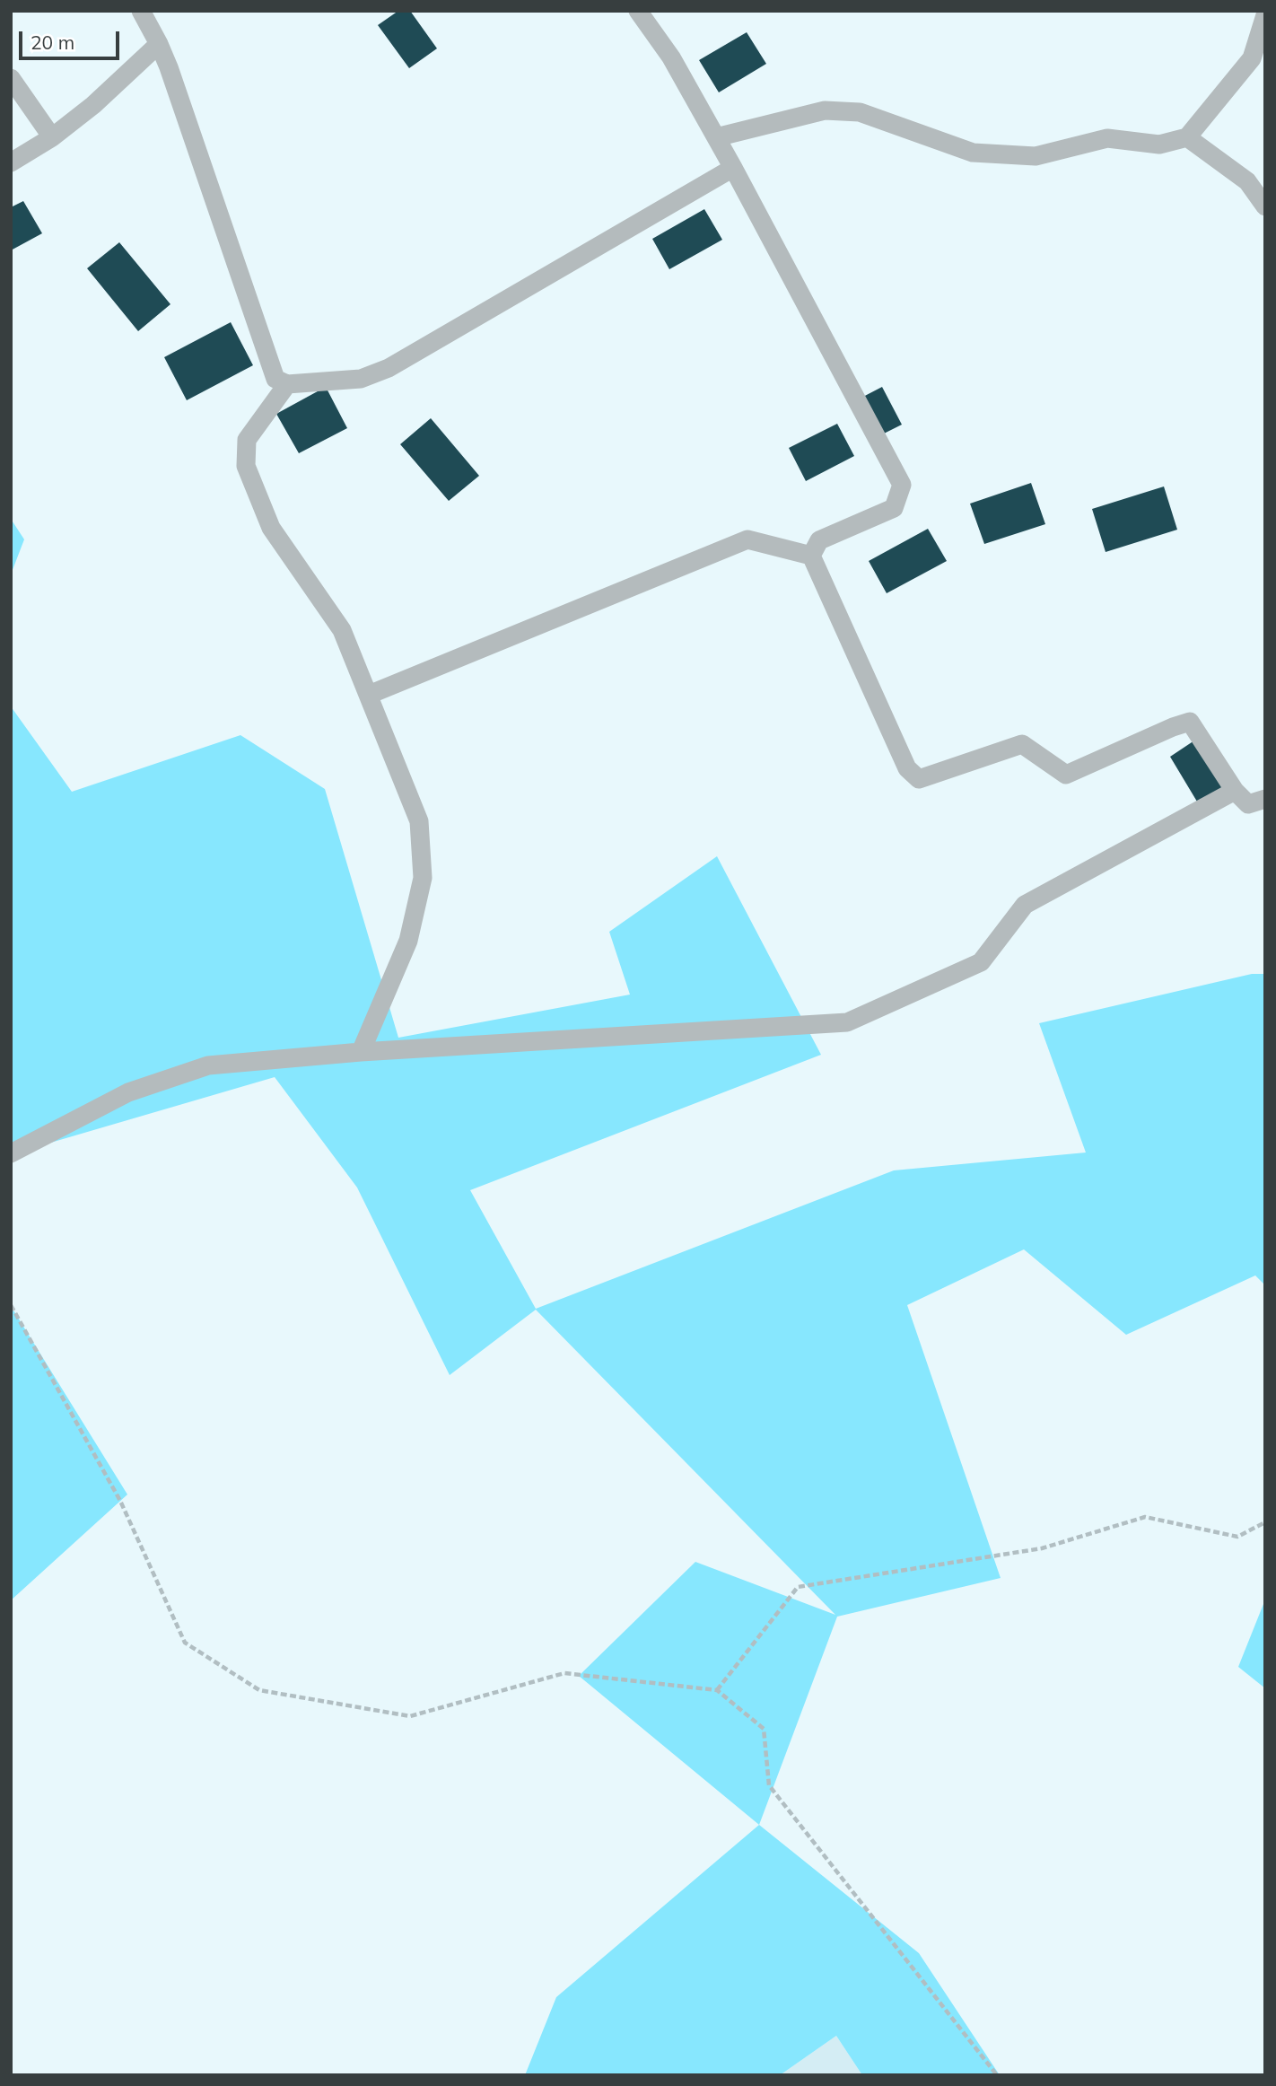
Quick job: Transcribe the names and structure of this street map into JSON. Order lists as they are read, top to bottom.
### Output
{
  "scale_bar": "20 m"
}
